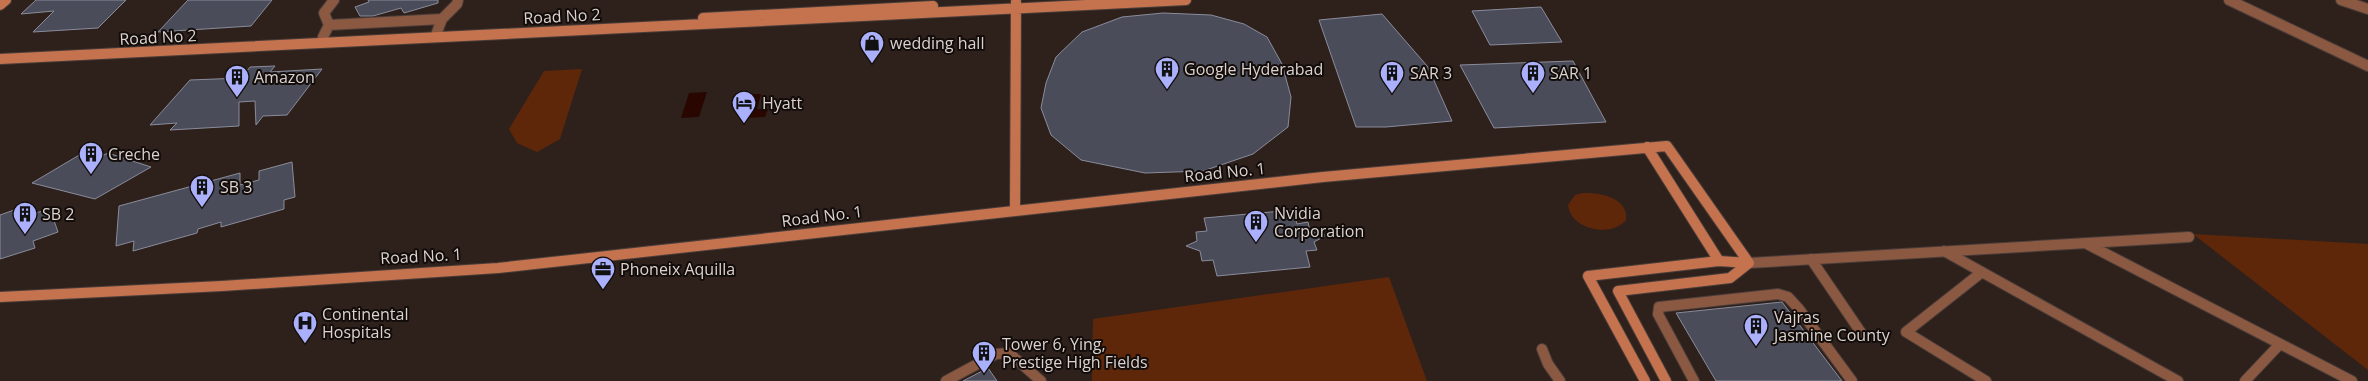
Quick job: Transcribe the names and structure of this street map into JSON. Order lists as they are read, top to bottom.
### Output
{
  "streets": {
    "street": ["Road No 2", "Road No. 1"]
  },
  "places": {
    "shop": ["wedding hall"],
    "building": [
      "Google Hyderabad",
      "SAR 3",
      "SAR 1",
      "Amazon",
      "Creche",
      "SB 3",
      "SB 2",
      "Nvidia Corporation",
      "Vajras Jasmine County",
      "Tower 6, Ying, Prestige High Fields"
    ],
    "hotel": ["Hyatt"],
    "office": ["Phoneix Aquilla"],
    "hospital": ["Continental Hospitals"]
  }
}
